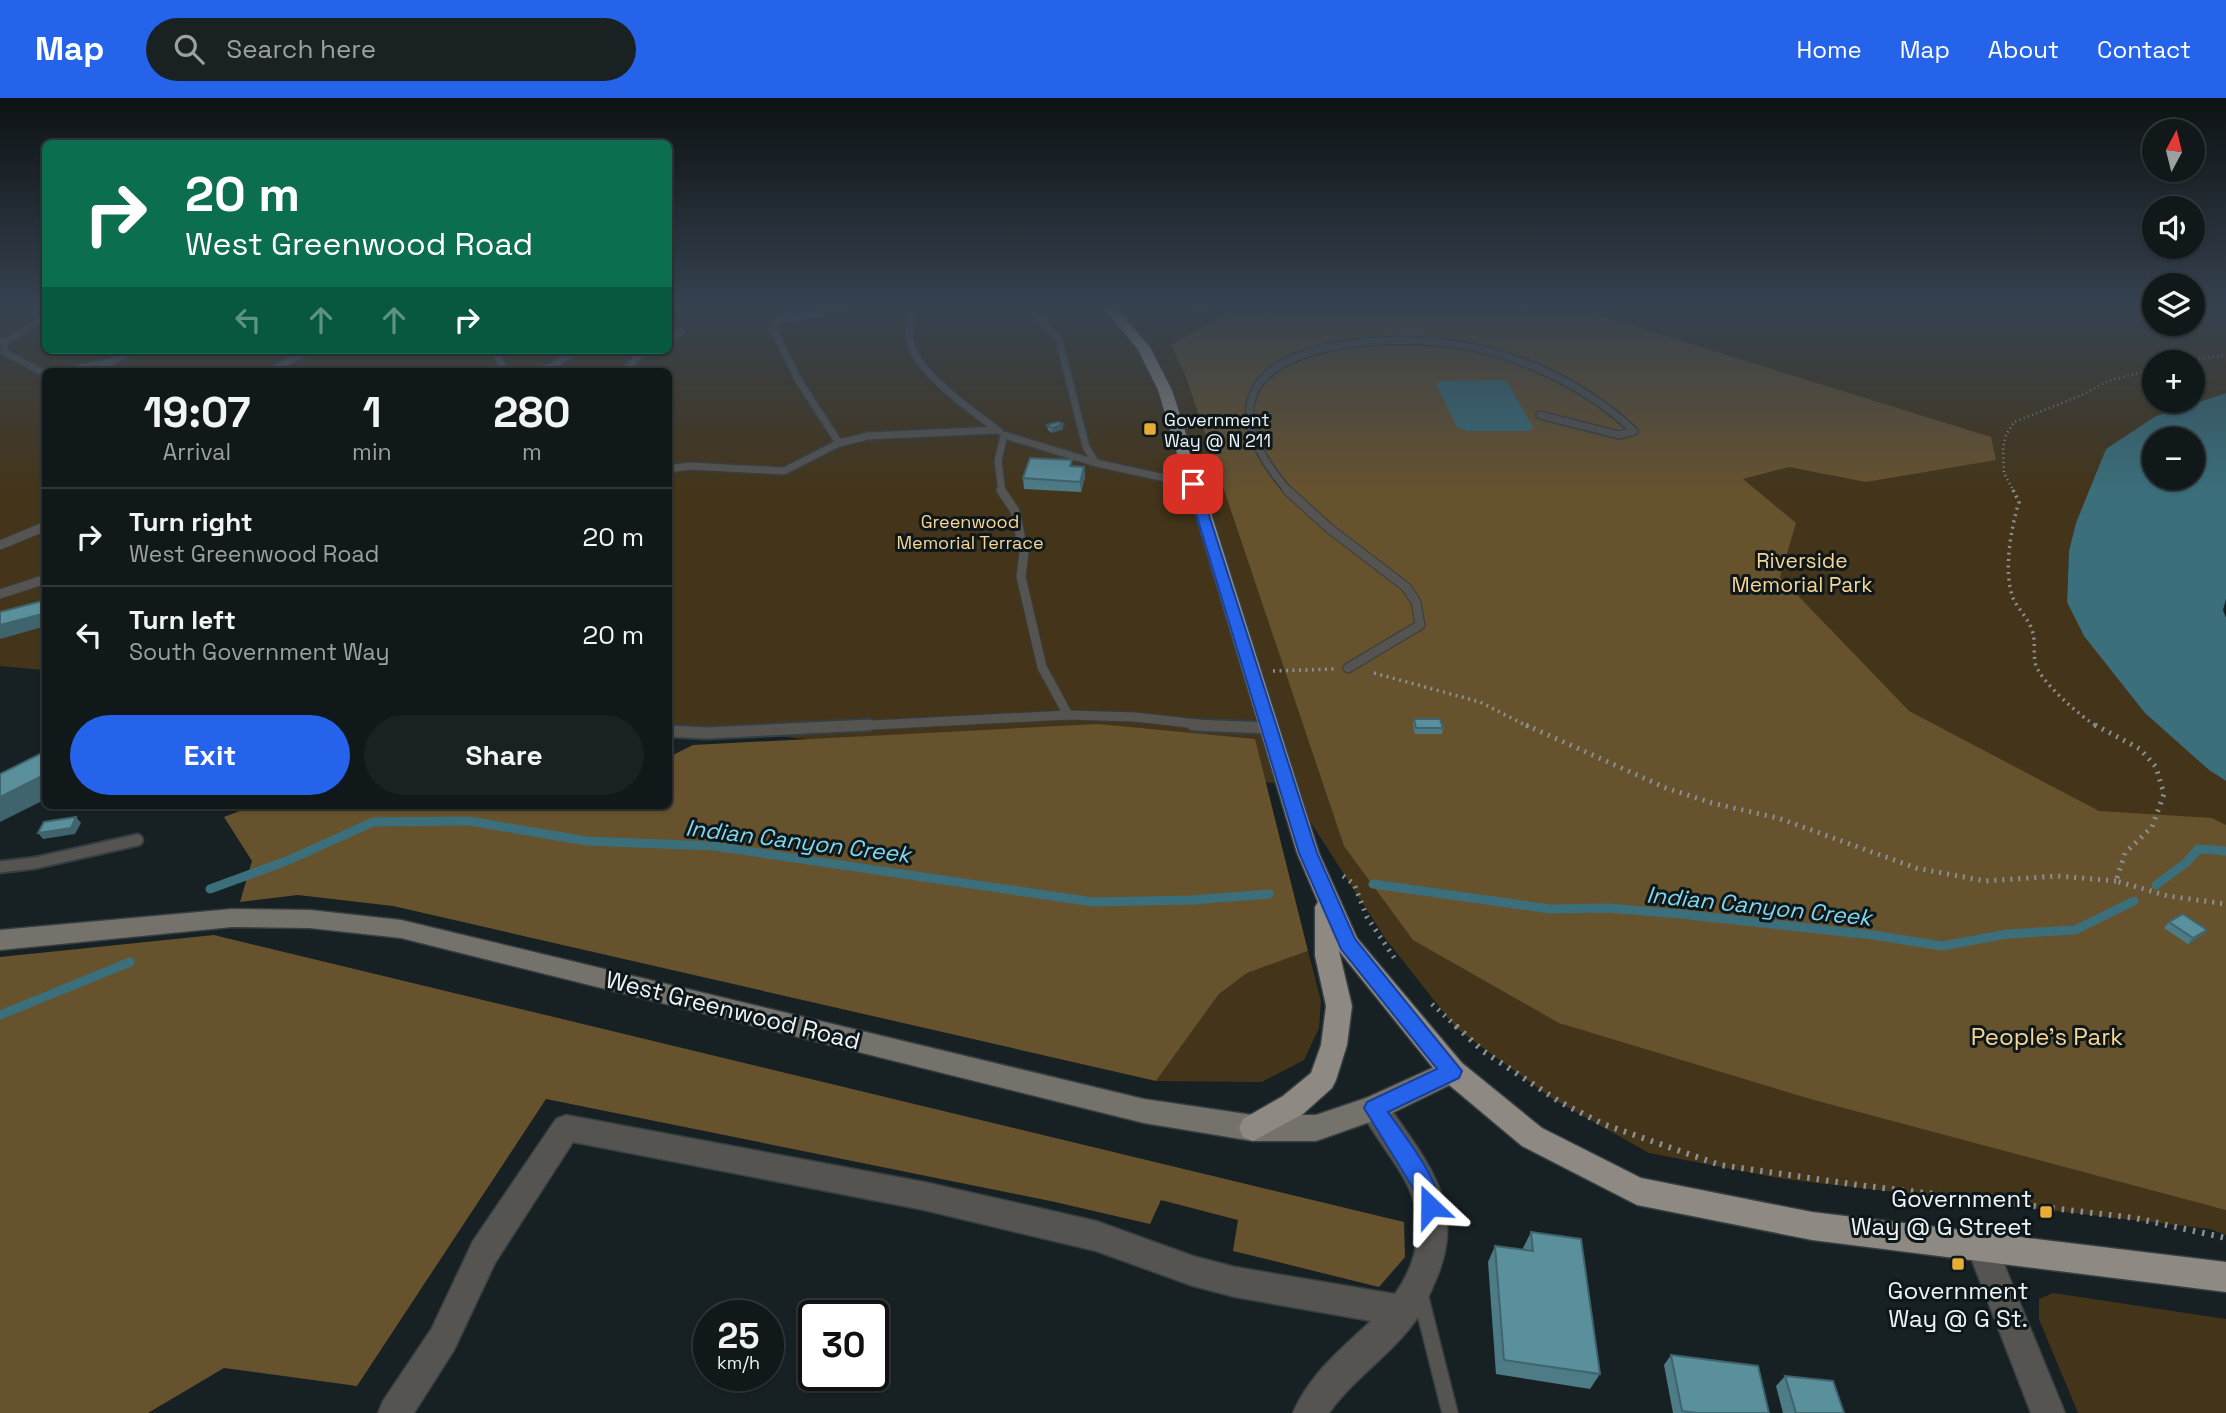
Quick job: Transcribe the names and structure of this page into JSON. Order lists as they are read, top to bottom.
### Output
{
  "streets": {
    "street": ["West Greenwood Road"]
  },
  "water": ["Indian Canyon Creek"],
  "parks": ["Greenwood Memorial Terrace", "Riverside Memorial Park", "People's Park"],
  "places": {
    "transit": ["Government Way @ N 211", "Government Way @ G Street", "Government Way @ G St."]
  },
  "north": "top",
  "page": {
    "header": "Map",
    "search": "Search here",
    "nav": [
      "Home",
      "Map",
      "About",
      "Contact"
    ],
    "map_buttons": ["+", "−"],
    "turn": ["20 m", "West Greenwood Road"],
    "eta": [
      "19:07",
      "Arrival",
      "1",
      "min",
      "280",
      "m"
    ],
    "list": [
      {
        "name": "Turn right",
        "note": "West Greenwood Road",
        "value": "20 m"
      },
      {
        "name": "Turn left",
        "note": "South Government Way",
        "value": "20 m"
      }
    ],
    "buttons": ["Exit", "Share"],
    "speed": "25 km/h",
    "limit": "30"
  }
}
